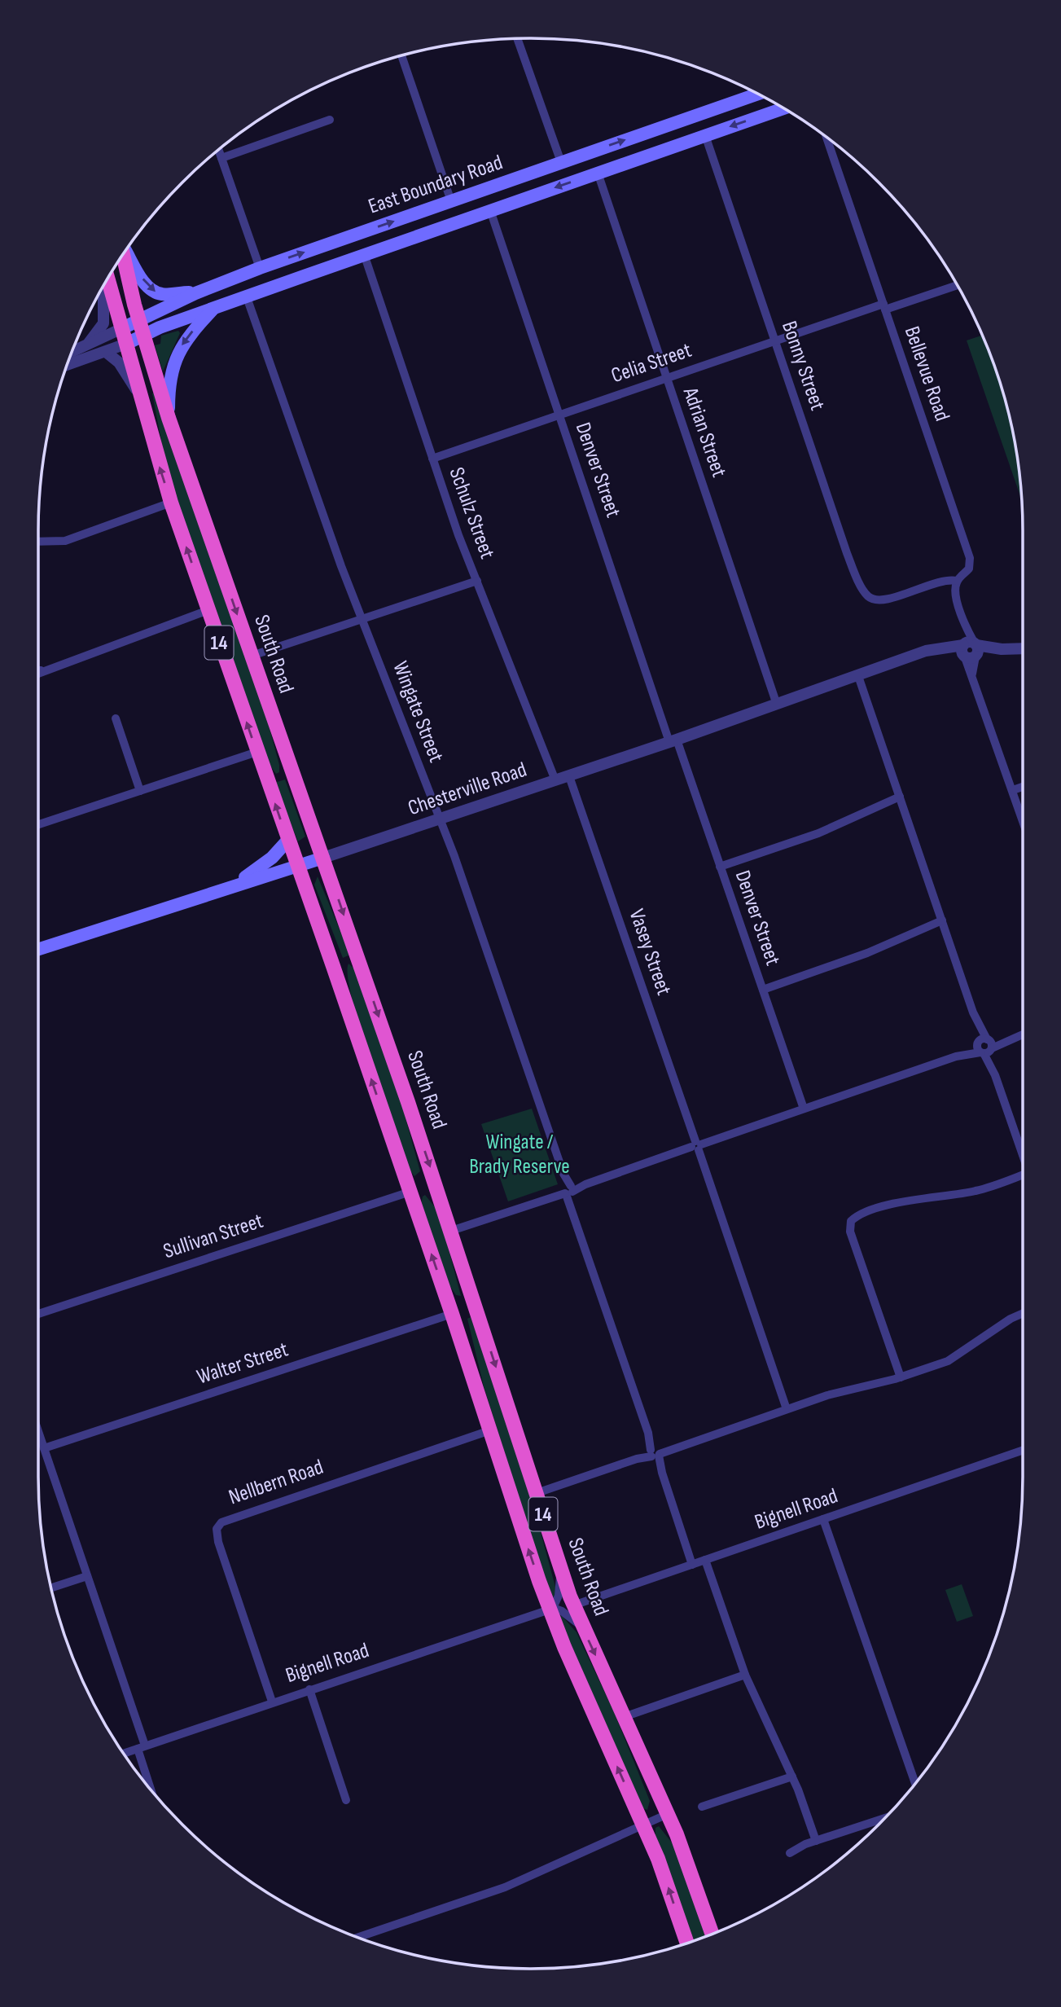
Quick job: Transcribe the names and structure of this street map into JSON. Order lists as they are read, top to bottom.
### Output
{
  "streets": {
    "highway": ["14", "South Road"],
    "main road": ["East Boundary Road", "Chesterville Road"],
    "street": [
      "Celia Street",
      "Bonny Street",
      "Bellevue Road",
      "Adrian Street",
      "Denver Street",
      "Schulz Street",
      "Wingate Street",
      "Vasey Street",
      "Sullivan Street",
      "Walter Street",
      "Nellbern Road",
      "Bignell Road"
    ]
  },
  "crossings": [
    ["East Boundary Road", "Bonny Street"],
    ["East Boundary Road", "Adrian Street"],
    ["East Boundary Road", "Denver Street"],
    ["East Boundary Road", "Schulz Street"],
    ["East Boundary Road", "14"],
    ["East Boundary Road", "South Road"],
    ["East Boundary Road", "Wingate Street"],
    ["Celia Street", "Bonny Street"],
    ["Celia Street", "Bellevue Road"],
    ["Celia Street", "Adrian Street"],
    ["Celia Street", "Denver Street"],
    ["Celia Street", "Schulz Street"],
    ["Bonny Street", "Bellevue Road"],
    ["Adrian Street", "Chesterville Road"],
    ["Denver Street", "Chesterville Road"],
    ["Schulz Street", "Chesterville Road"],
    ["14", "Chesterville Road"],
    ["14", "Sullivan Street"],
    ["14", "Walter Street"],
    ["14", "Nellbern Road"],
    ["14", "Bignell Road"],
    ["South Road", "Chesterville Road"],
    ["South Road", "Bignell Road"],
    ["Wingate Street", "Chesterville Road"],
    ["Wingate Street", "Bignell Road"],
    ["Chesterville Road", "Vasey Street"],
    ["Nellbern Road", "Bignell Road"]
  ],
  "parks": ["Wingate / Brady Reserve"]
}
